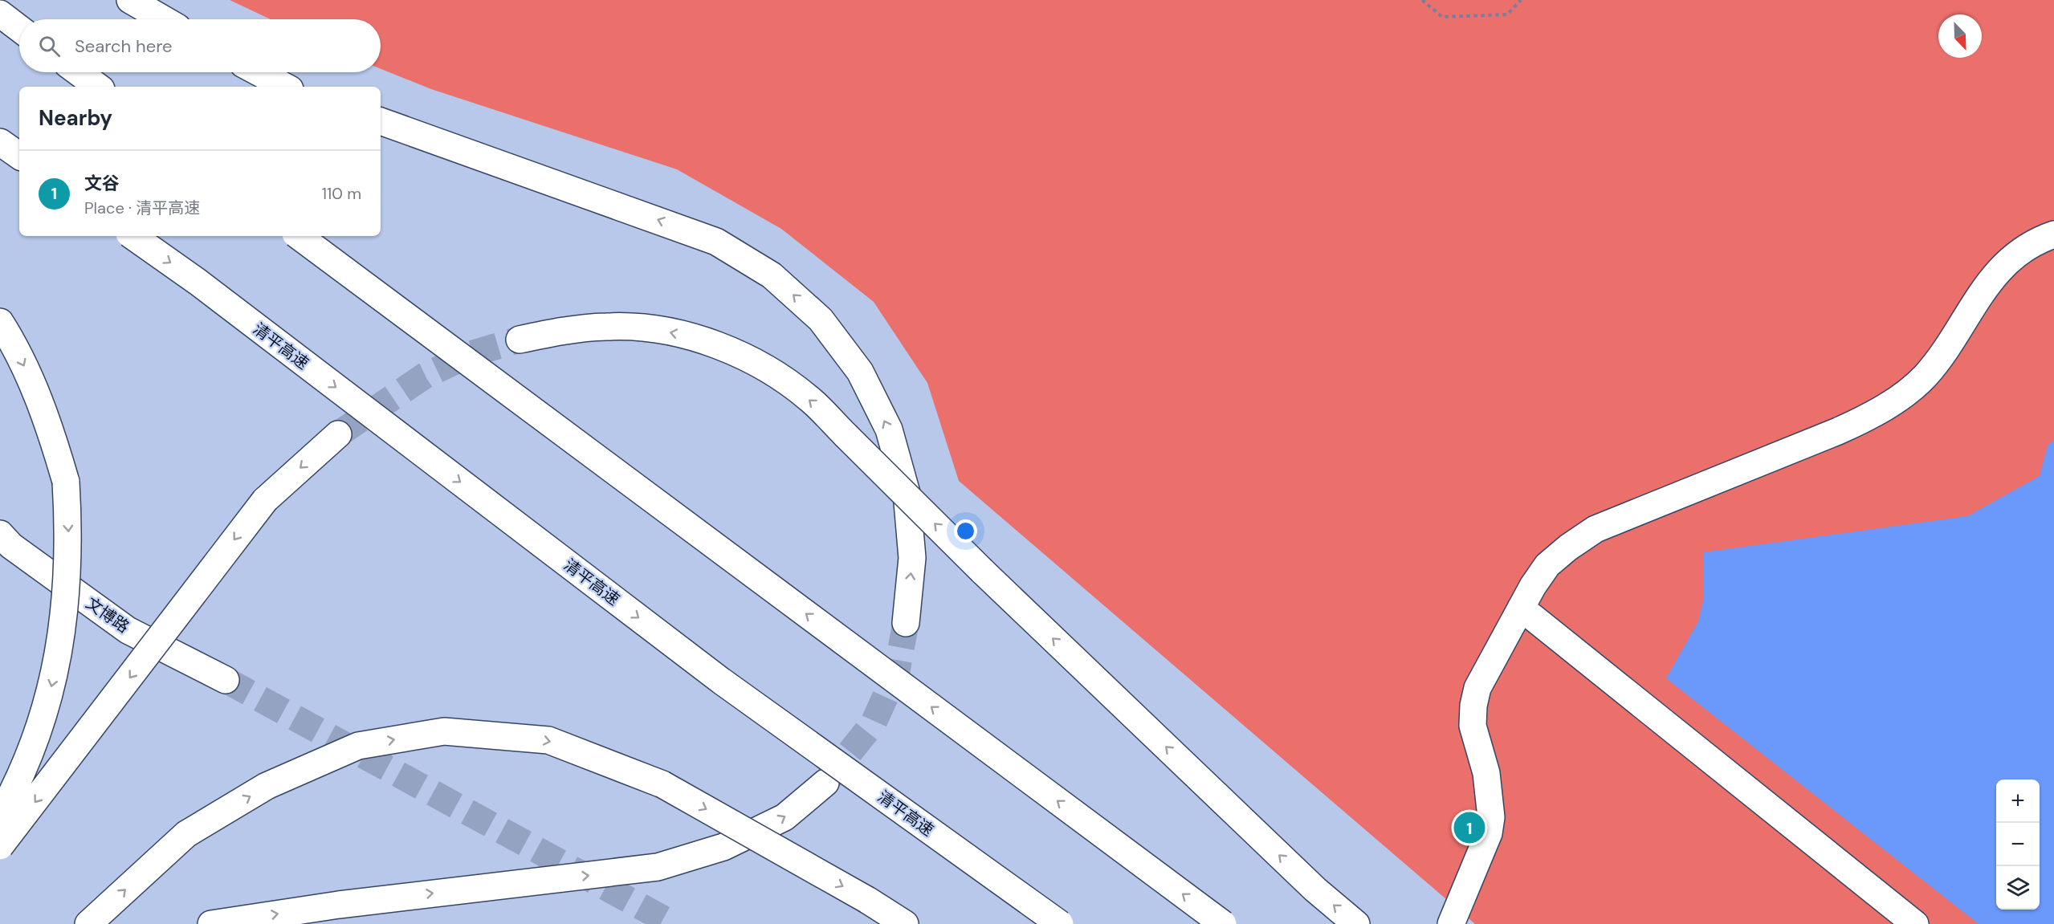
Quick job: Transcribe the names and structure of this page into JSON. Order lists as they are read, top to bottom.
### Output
{
  "streets": {
    "main road": ["清平高速", "文博路"]
  },
  "north": "bottom right",
  "page": {
    "search": "Search here",
    "heading": "Nearby",
    "list": [
      {
        "mark": "1",
        "name": "文谷",
        "note": "Place · 清平高速",
        "value": "110 m"
      }
    ],
    "map_buttons": ["+", "−"],
    "pins": "1"
  }
}
